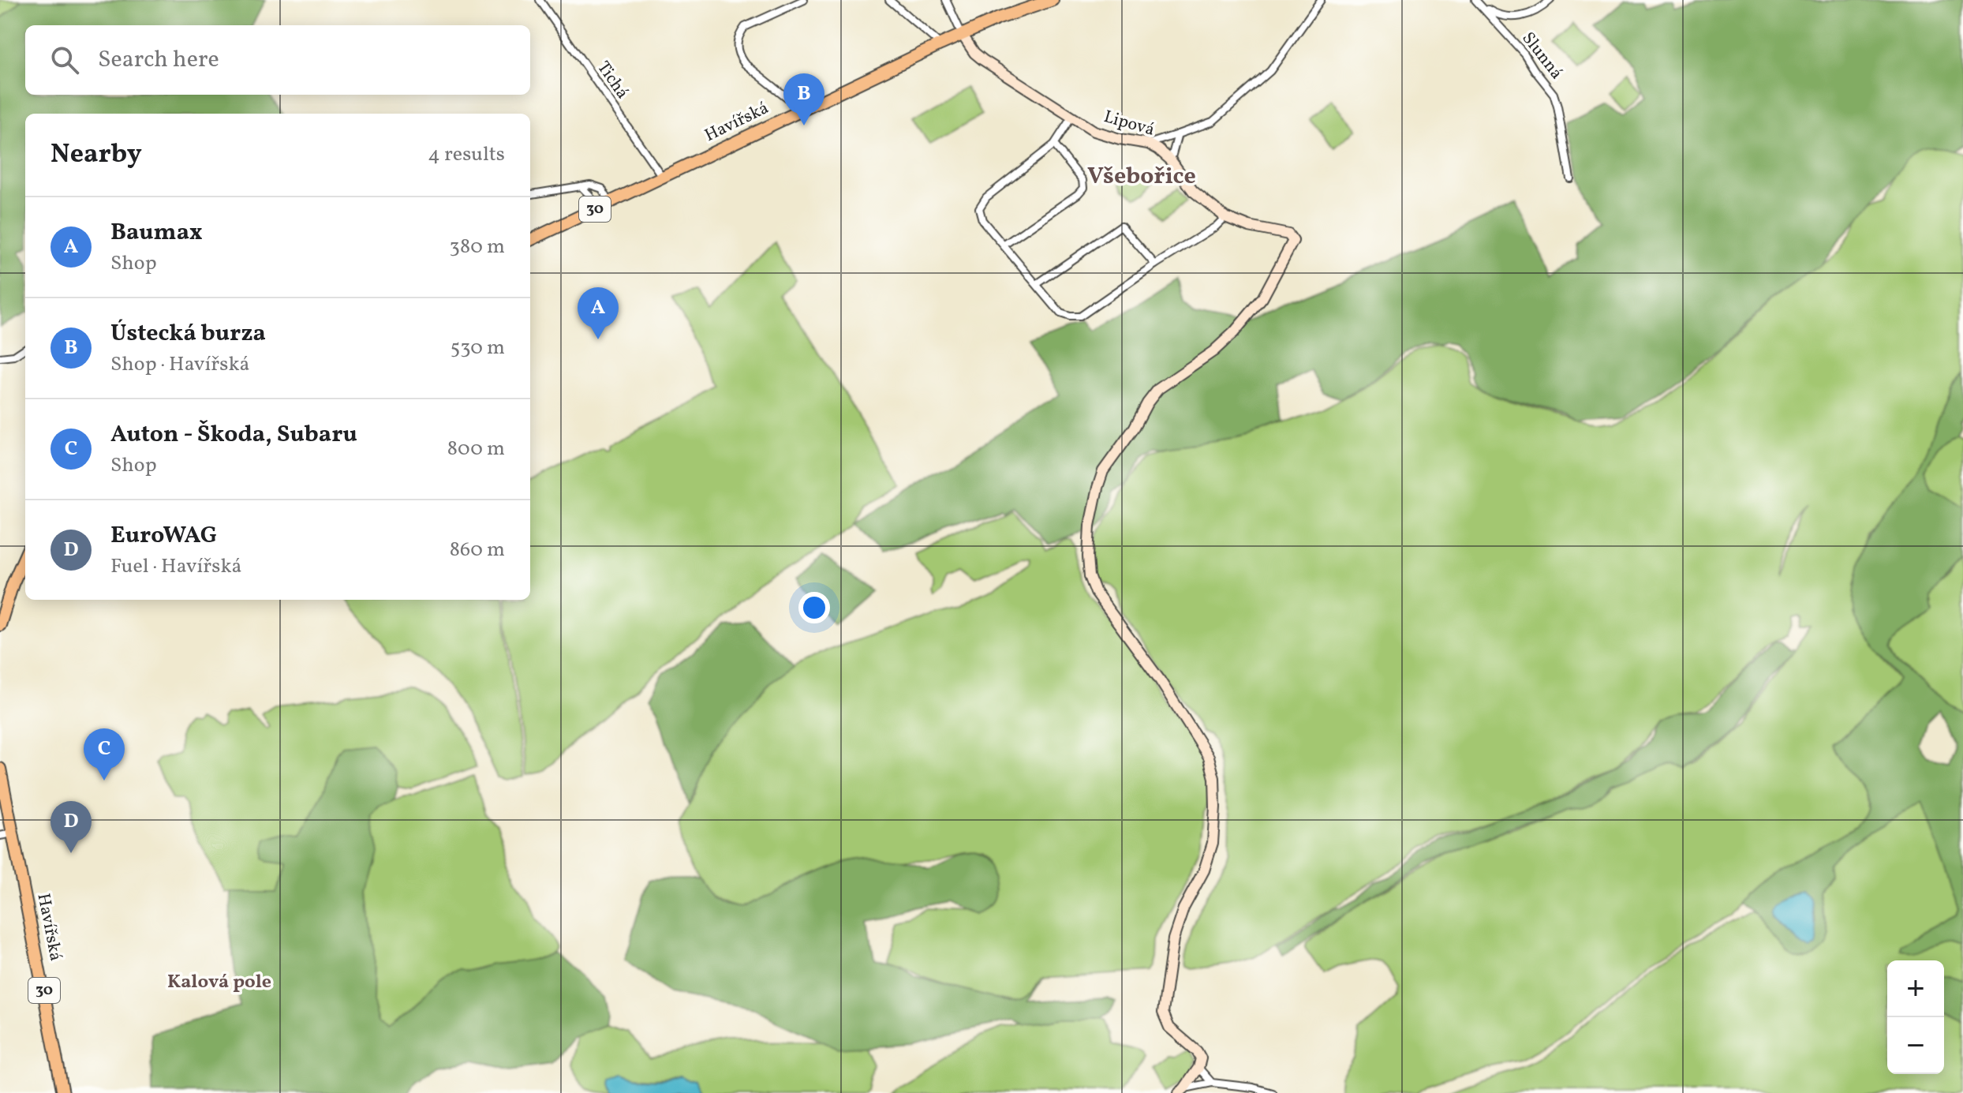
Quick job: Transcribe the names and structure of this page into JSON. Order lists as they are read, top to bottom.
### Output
{
  "streets": {
    "main road": ["Havířská", "30"],
    "street": ["Slunná", "Tichá", "Lipová"]
  },
  "crossings": [
    ["Tichá", "Havířská"],
    ["Havířská", "Lipová"],
    ["Havířská", "30"],
    ["Lipová", "30"]
  ],
  "districts": ["Všebořice", "Kalová pole"],
  "page": {
    "search": "Search here",
    "pins": [
      "B",
      "A",
      "C",
      "D"
    ],
    "heading": ["Nearby", "4 results"],
    "list": [
      {
        "mark": "A",
        "name": "Baumax",
        "note": "Shop",
        "value": "380 m"
      },
      {
        "mark": "B",
        "name": "Ústecká burza",
        "note": "Shop · Havířská",
        "value": "530 m"
      },
      {
        "mark": "C",
        "name": "Auton - Škoda, Subaru",
        "note": "Shop",
        "value": "800 m"
      },
      {
        "mark": "D",
        "name": "EuroWAG",
        "note": "Fuel · Havířská",
        "value": "860 m"
      }
    ],
    "map_buttons": ["+", "−"]
  }
}
